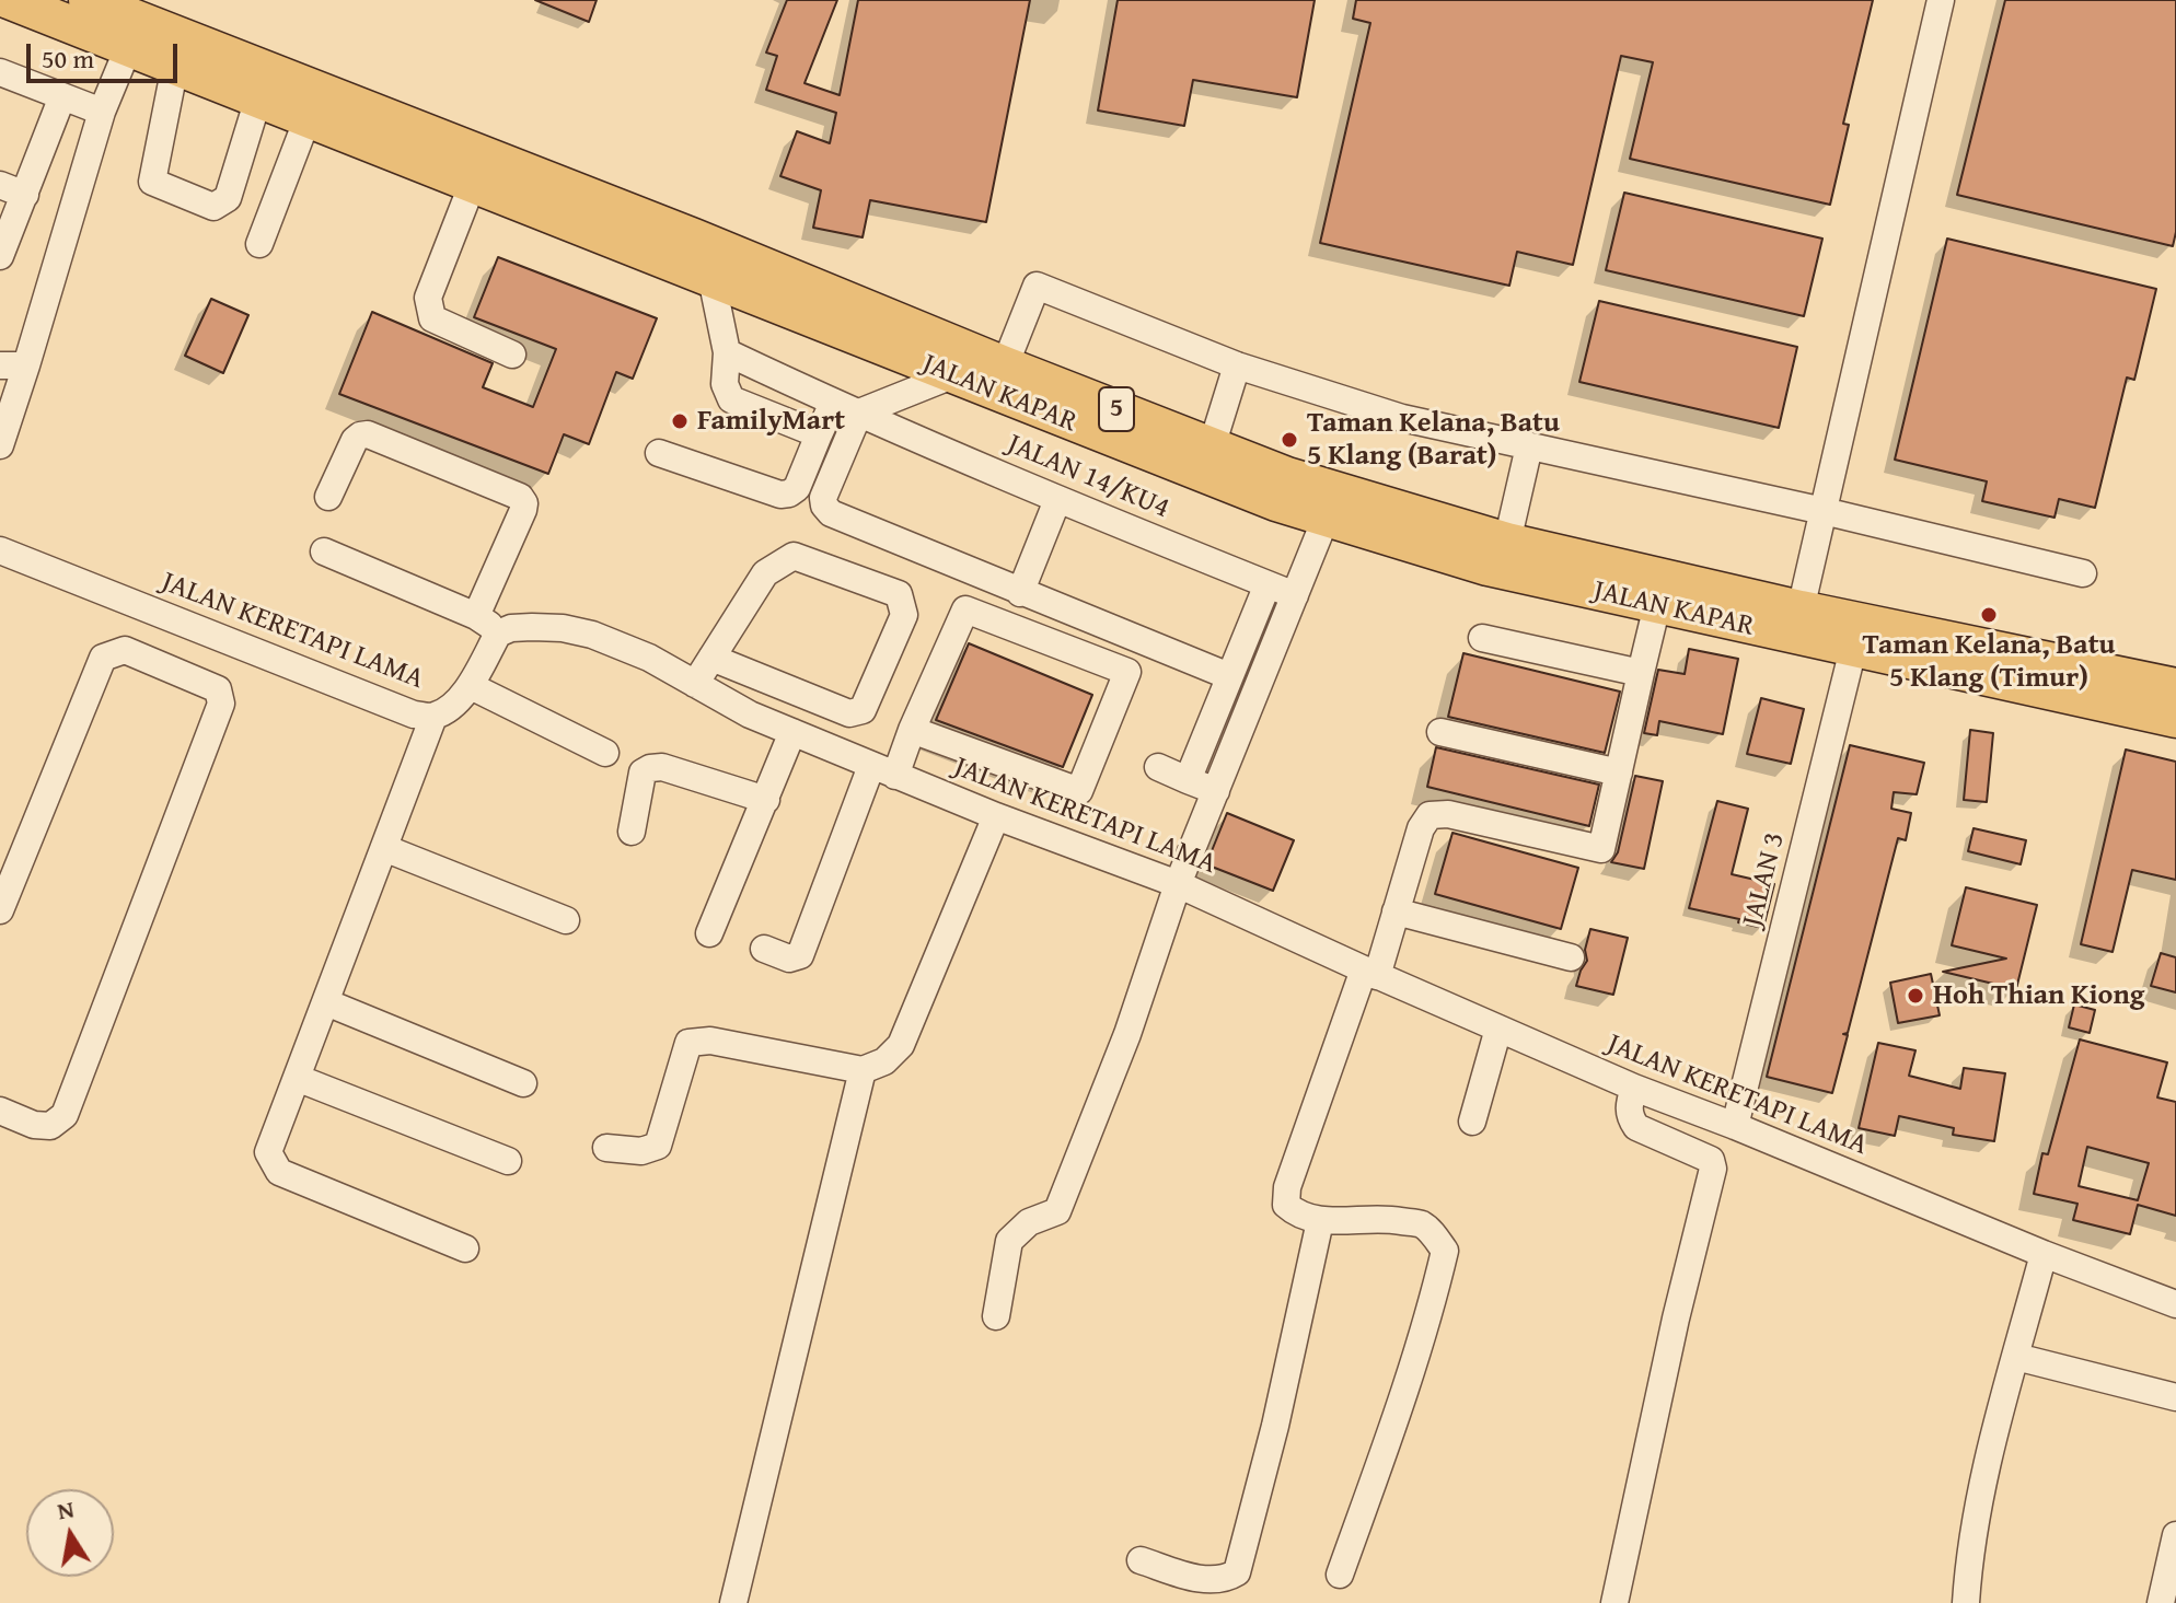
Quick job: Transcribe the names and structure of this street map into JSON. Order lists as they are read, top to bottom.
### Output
{
  "streets": {
    "highway": ["JALAN KAPAR", "5"],
    "street": ["JALAN 14/KU4", "JALAN KERETAPI LAMA", "JALAN 3"]
  },
  "crossings": [
    ["JALAN KAPAR", "JALAN 3"],
    ["JALAN KERETAPI LAMA", "JALAN 3"]
  ],
  "places": [
    "FamilyMart",
    "Taman Kelana, Batu 5 Klang (Barat)",
    "Taman Kelana, Batu 5 Klang (Timur)",
    "Hoh Thian Kiong"
  ],
  "scale_bar": "50 m",
  "north": "top"
}
